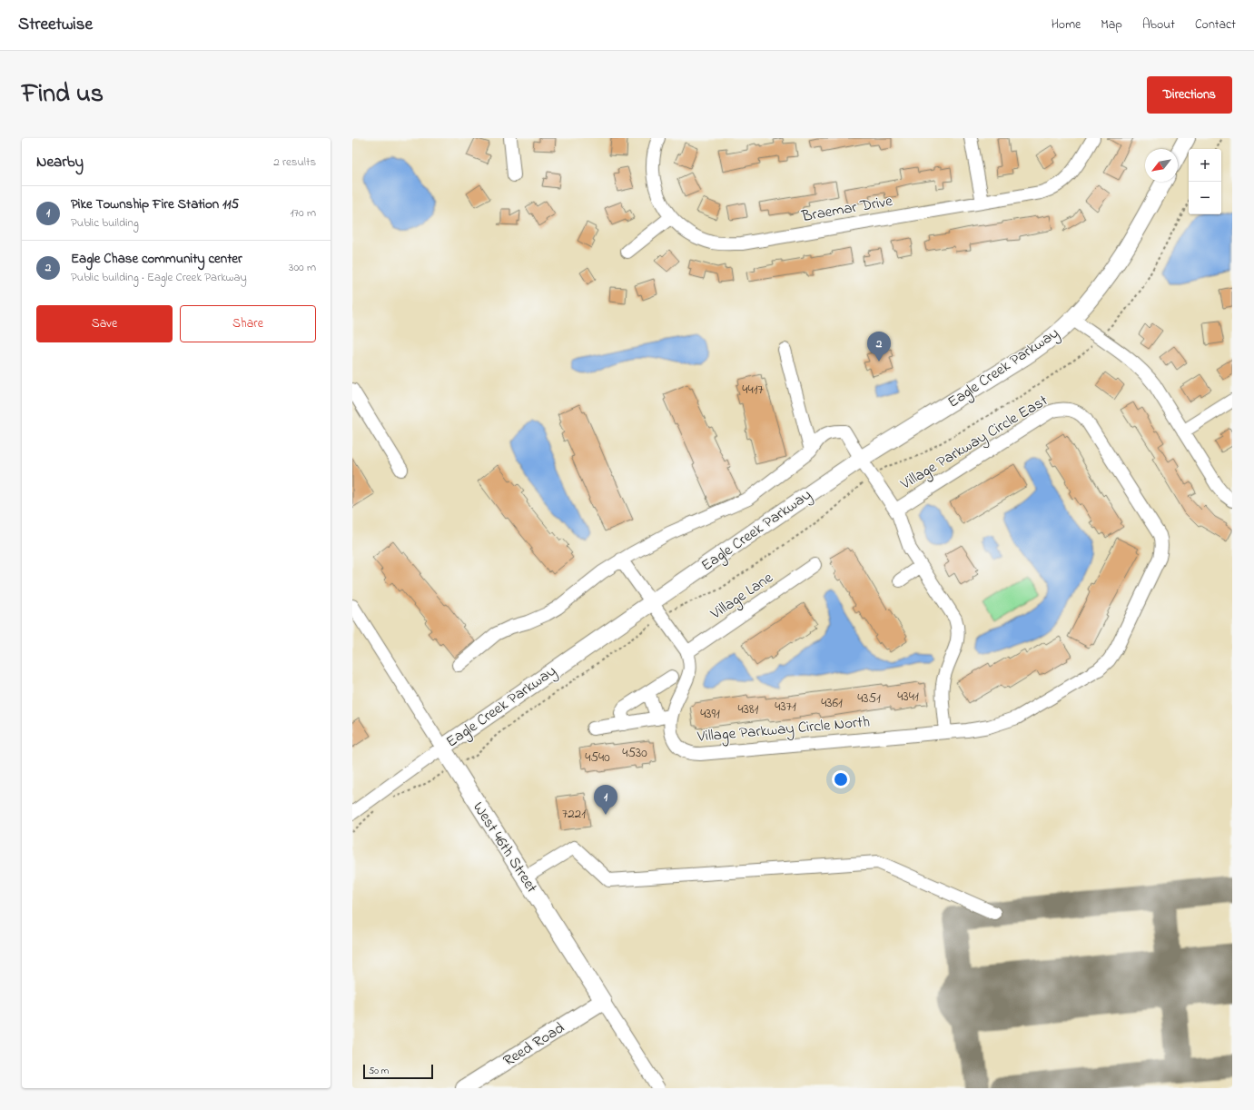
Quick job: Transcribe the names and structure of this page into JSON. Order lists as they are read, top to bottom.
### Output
{
  "streets": {
    "main road": ["Eagle Creek Parkway", "West 46th Street", "Reed Road"],
    "street": [
      "Braemar Drive",
      "Village Parkway Circle East",
      "Village Lane",
      "Village Parkway Circle North"
    ]
  },
  "crossings": [
    ["Eagle Creek Parkway", "Village Parkway Circle North"],
    ["Eagle Creek Parkway", "West 46th Street"],
    ["Village Parkway Circle East", "Village Parkway Circle North"],
    ["Village Lane", "Village Parkway Circle North"],
    ["West 46th Street", "Reed Road"]
  ],
  "house_numbers": [
    "4417",
    "4341",
    "4351",
    "4361",
    "4371",
    "4381",
    "4391",
    "4530",
    "4540",
    "7221"
  ],
  "scale_bar": "50 m",
  "north": "bottom left",
  "page": {
    "header": "Streetwise",
    "nav": [
      "Home",
      "Map",
      "About",
      "Contact"
    ],
    "title": "Find us",
    "buttons": [
      "Directions",
      ["Save", "Share"]
    ],
    "heading": ["Nearby", "2 results"],
    "map_buttons": ["+", "−"],
    "list": [
      {
        "mark": "1",
        "name": "Pike Township Fire Station 115",
        "note": "Public building",
        "value": "170 m"
      },
      {
        "mark": "2",
        "name": "Eagle Chase community center",
        "note": "Public building · Eagle Creek Parkway",
        "value": "300 m"
      }
    ],
    "pins": ["2", "1"],
    "scale": "50 m"
  }
}
